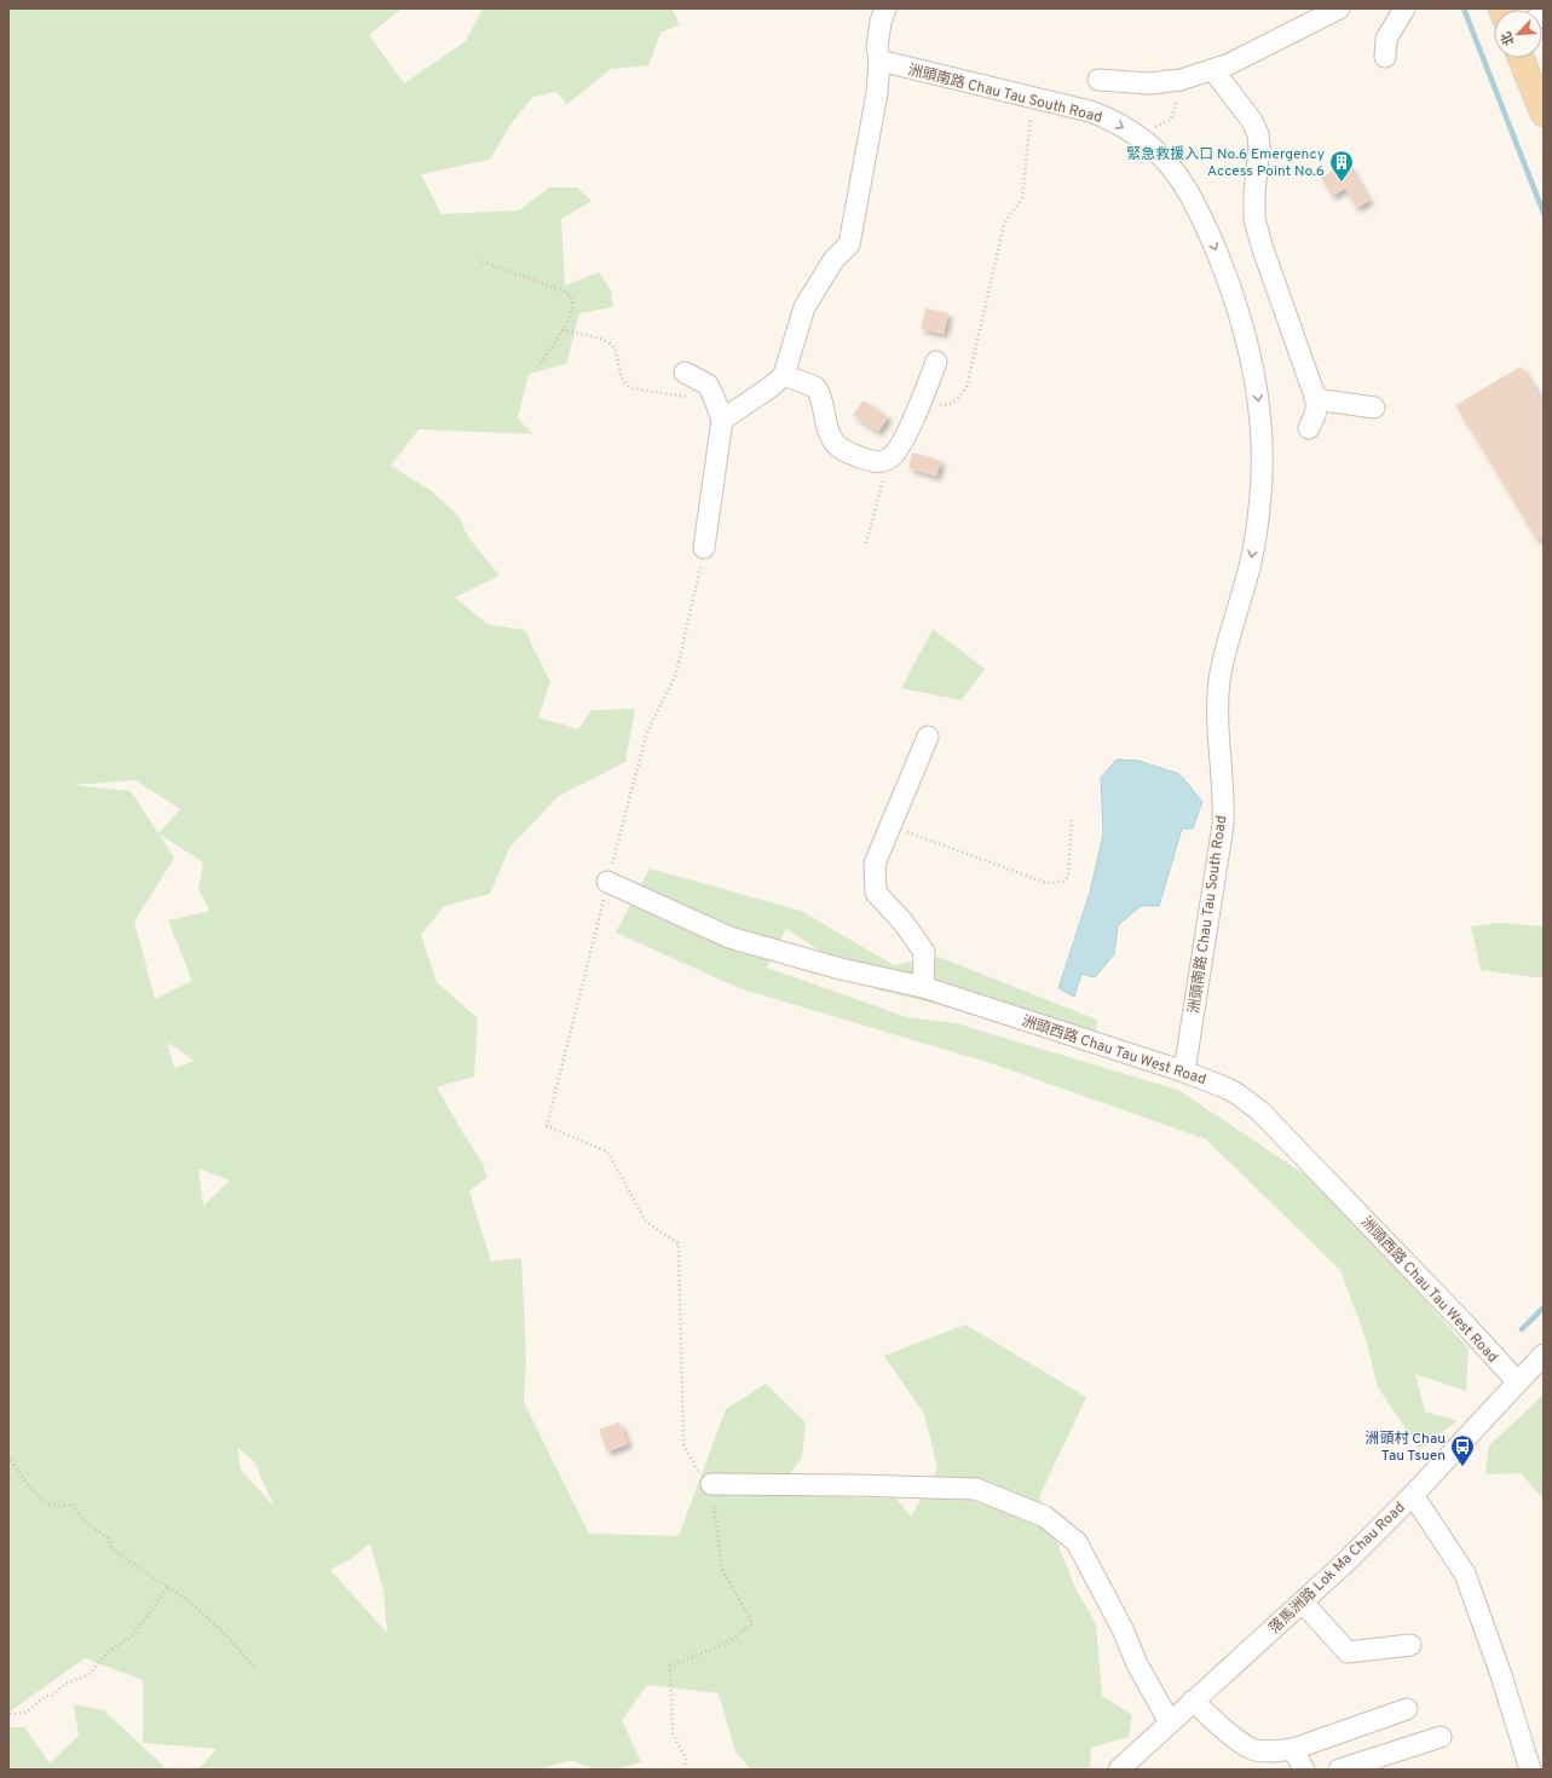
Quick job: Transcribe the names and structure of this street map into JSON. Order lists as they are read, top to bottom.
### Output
{
  "streets": {
    "street": ["洲頭南路 Chau Tau South Road", "洲頭西路 Chau Tau West Road", "落馬洲路 Lok Ma Chau Road"]
  },
  "crossings": [
    ["洲頭南路 Chau Tau South Road", "洲頭西路 Chau Tau West Road"],
    ["洲頭西路 Chau Tau West Road", "落馬洲路 Lok Ma Chau Road"]
  ],
  "places": {
    "building": ["緊急救援入口 No.6 Emergency Access Point No.6"],
    "bus stop": ["洲頭村 Chau Tau Tsuen"]
  },
  "north": "bottom left"
}
